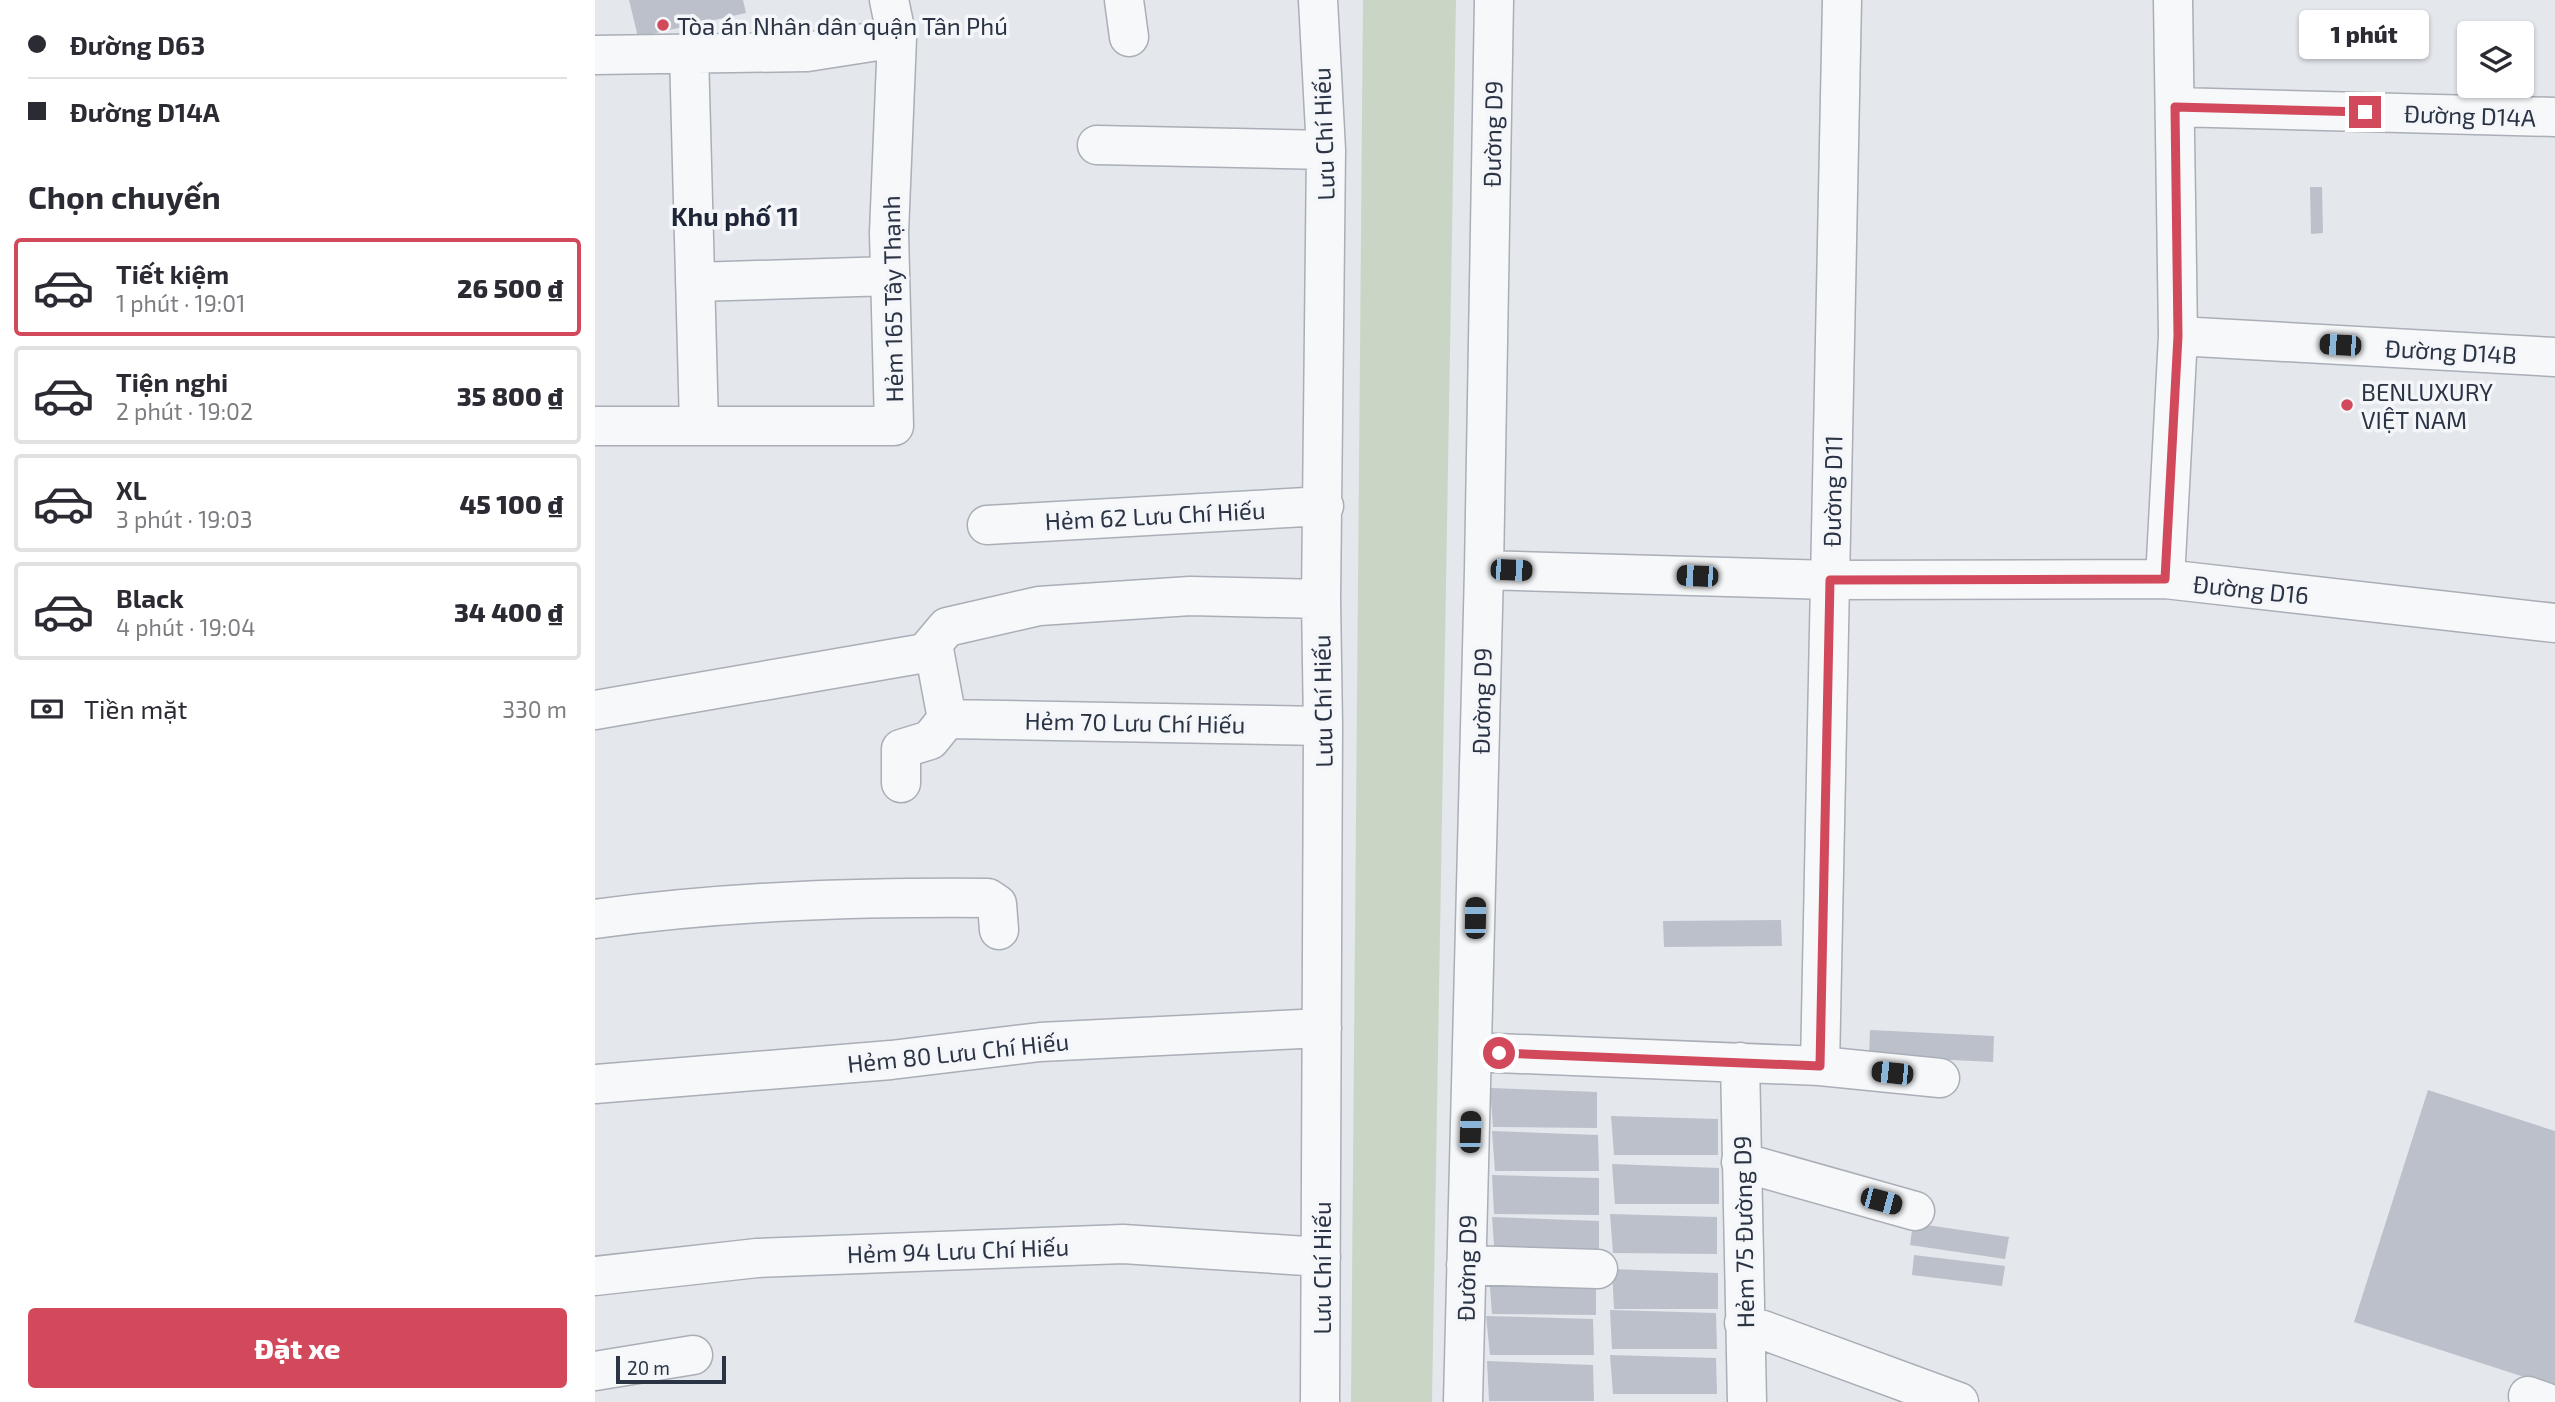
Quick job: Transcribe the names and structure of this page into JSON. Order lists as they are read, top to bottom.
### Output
{
  "streets": {
    "street": [
      "Đường D14A",
      "Lưu Chí Hiếu",
      "Đường D9",
      "Hẻm 165 Tây Thạnh",
      "Đường D14B",
      "Đường D11",
      "Hẻm 62 Lưu Chí Hiếu",
      "Đường D16",
      "Hẻm 70 Lưu Chí Hiếu",
      "Hẻm 80 Lưu Chí Hiếu",
      "Hẻm 75 Đường D9",
      "Hẻm 94 Lưu Chí Hiếu"
    ]
  },
  "crossings": [
    ["Lưu Chí Hiếu", "Hẻm 62 Lưu Chí Hiếu"],
    ["Lưu Chí Hiếu", "Hẻm 70 Lưu Chí Hiếu"],
    ["Lưu Chí Hiếu", "Hẻm 80 Lưu Chí Hiếu"],
    ["Lưu Chí Hiếu", "Hẻm 94 Lưu Chí Hiếu"],
    ["Đường D9", "Đường D16"],
    ["Đường D11", "Đường D16"]
  ],
  "districts": ["Khu phố 11"],
  "places": ["Tòa án Nhân dân quận Tân Phú", "BENLUXURY VIỆT NAM"],
  "scale_bar": "20 m",
  "page": {
    "banner": ["Đường D63", "Đường D14A"],
    "bubble": "1 phút",
    "heading": "Chọn chuyến",
    "list": [
      {
        "name": "Tiết kiệm",
        "note": "1 phút · 19:01",
        "value": "26 500 ₫"
      },
      {
        "name": "Tiện nghi",
        "note": "2 phút · 19:02",
        "value": "35 800 ₫"
      },
      {
        "name": "XL",
        "note": "3 phút · 19:03",
        "value": "45 100 ₫"
      },
      {
        "name": "Black",
        "note": "4 phút · 19:04",
        "value": "34 400 ₫"
      }
    ],
    "pay": ["Tiền mặt", "330 m"],
    "buttons": "Đặt xe",
    "scale": "20 m"
  }
}
